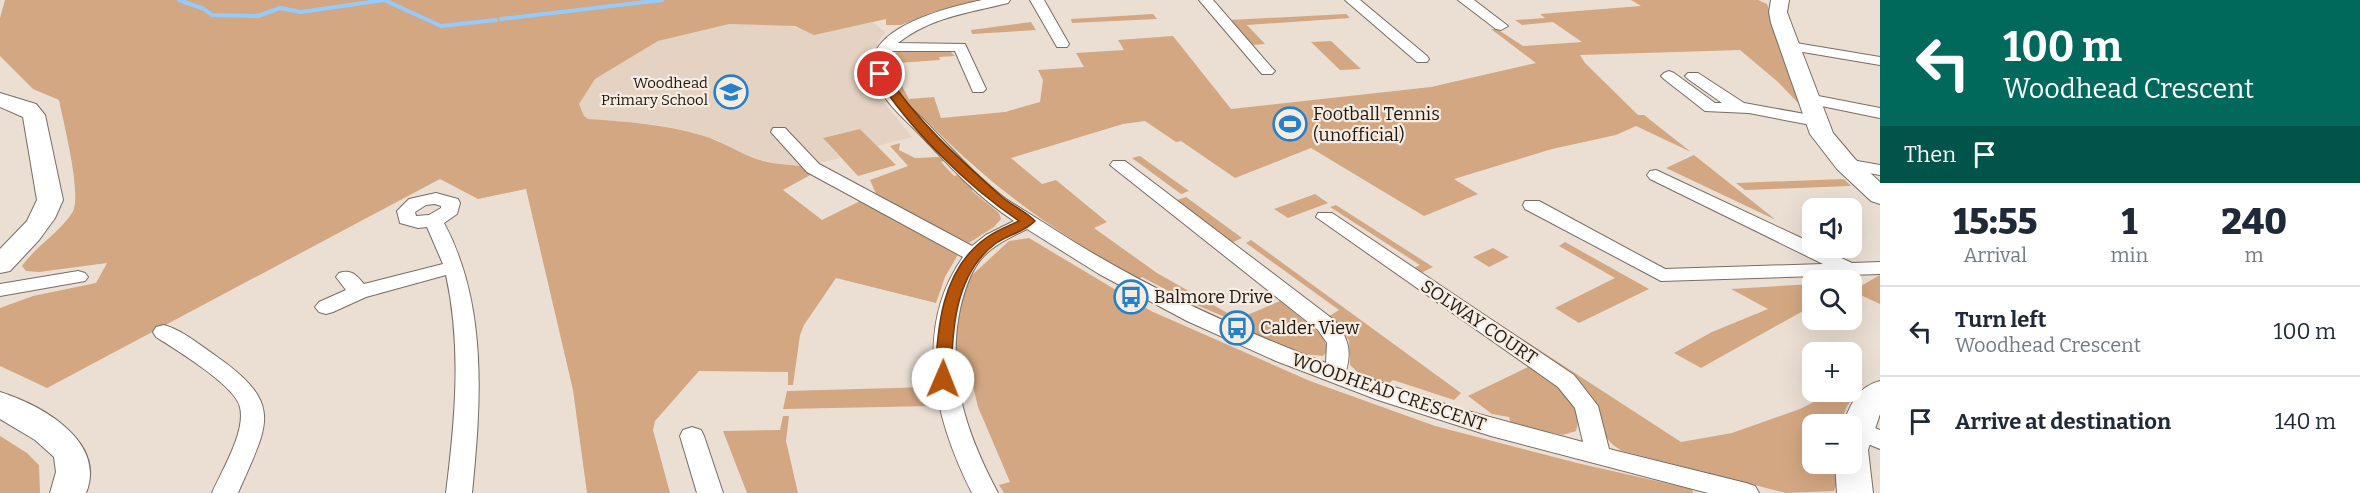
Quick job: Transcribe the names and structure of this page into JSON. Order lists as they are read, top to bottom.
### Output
{
  "streets": {
    "street": ["SOLWAY COURT", "WOODHEAD CRESCENT"]
  },
  "crossings": [
    ["SOLWAY COURT", "WOODHEAD CRESCENT"]
  ],
  "places": {
    "school or university": ["Woodhead Primary School"],
    "sports": ["Football Tennis (unofficial)"],
    "bus stop": ["Balmore Drive", "Calder View"]
  },
  "page": {
    "turn": ["100 m", "Woodhead Crescent"],
    "then": "Then",
    "eta": [
      "15:55",
      "Arrival",
      "1",
      "min",
      "240",
      "m"
    ],
    "map_buttons": ["+", "−"],
    "list": [
      {
        "name": "Turn left",
        "note": "Woodhead Crescent",
        "value": "100 m"
      },
      {
        "name": "Arrive at destination",
        "value": "140 m"
      }
    ]
  }
}
